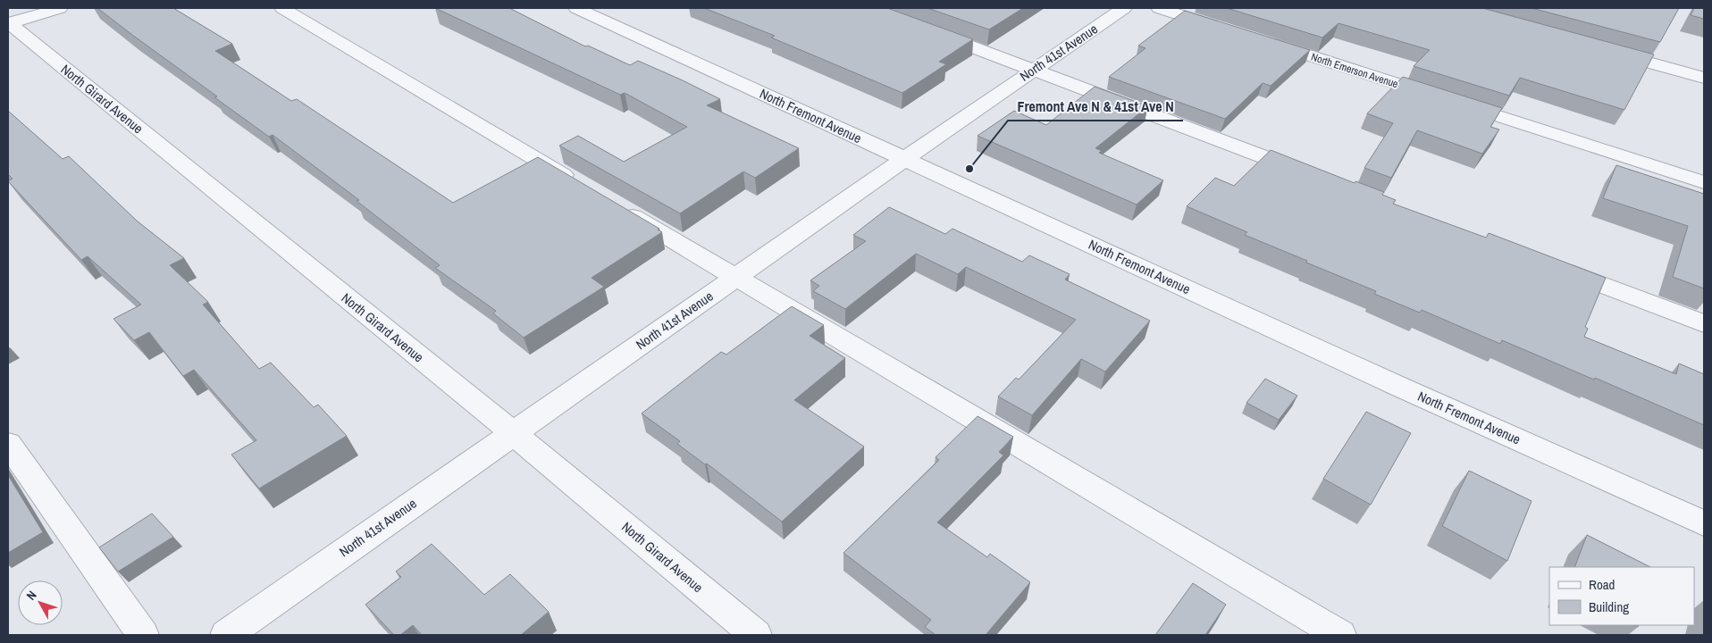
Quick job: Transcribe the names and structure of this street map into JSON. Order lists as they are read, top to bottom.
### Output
{
  "streets": {
    "street": [
      "North 41st Avenue",
      "North Emerson Avenue",
      "North Girard Avenue",
      "North Fremont Avenue"
    ]
  },
  "crossings": [
    ["North 41st Avenue", "North Girard Avenue"],
    ["North 41st Avenue", "North Fremont Avenue"]
  ],
  "places": ["Fremont Ave N & 41st Ave N"],
  "legend": ["Road", "Building"],
  "north": "top left"
}
